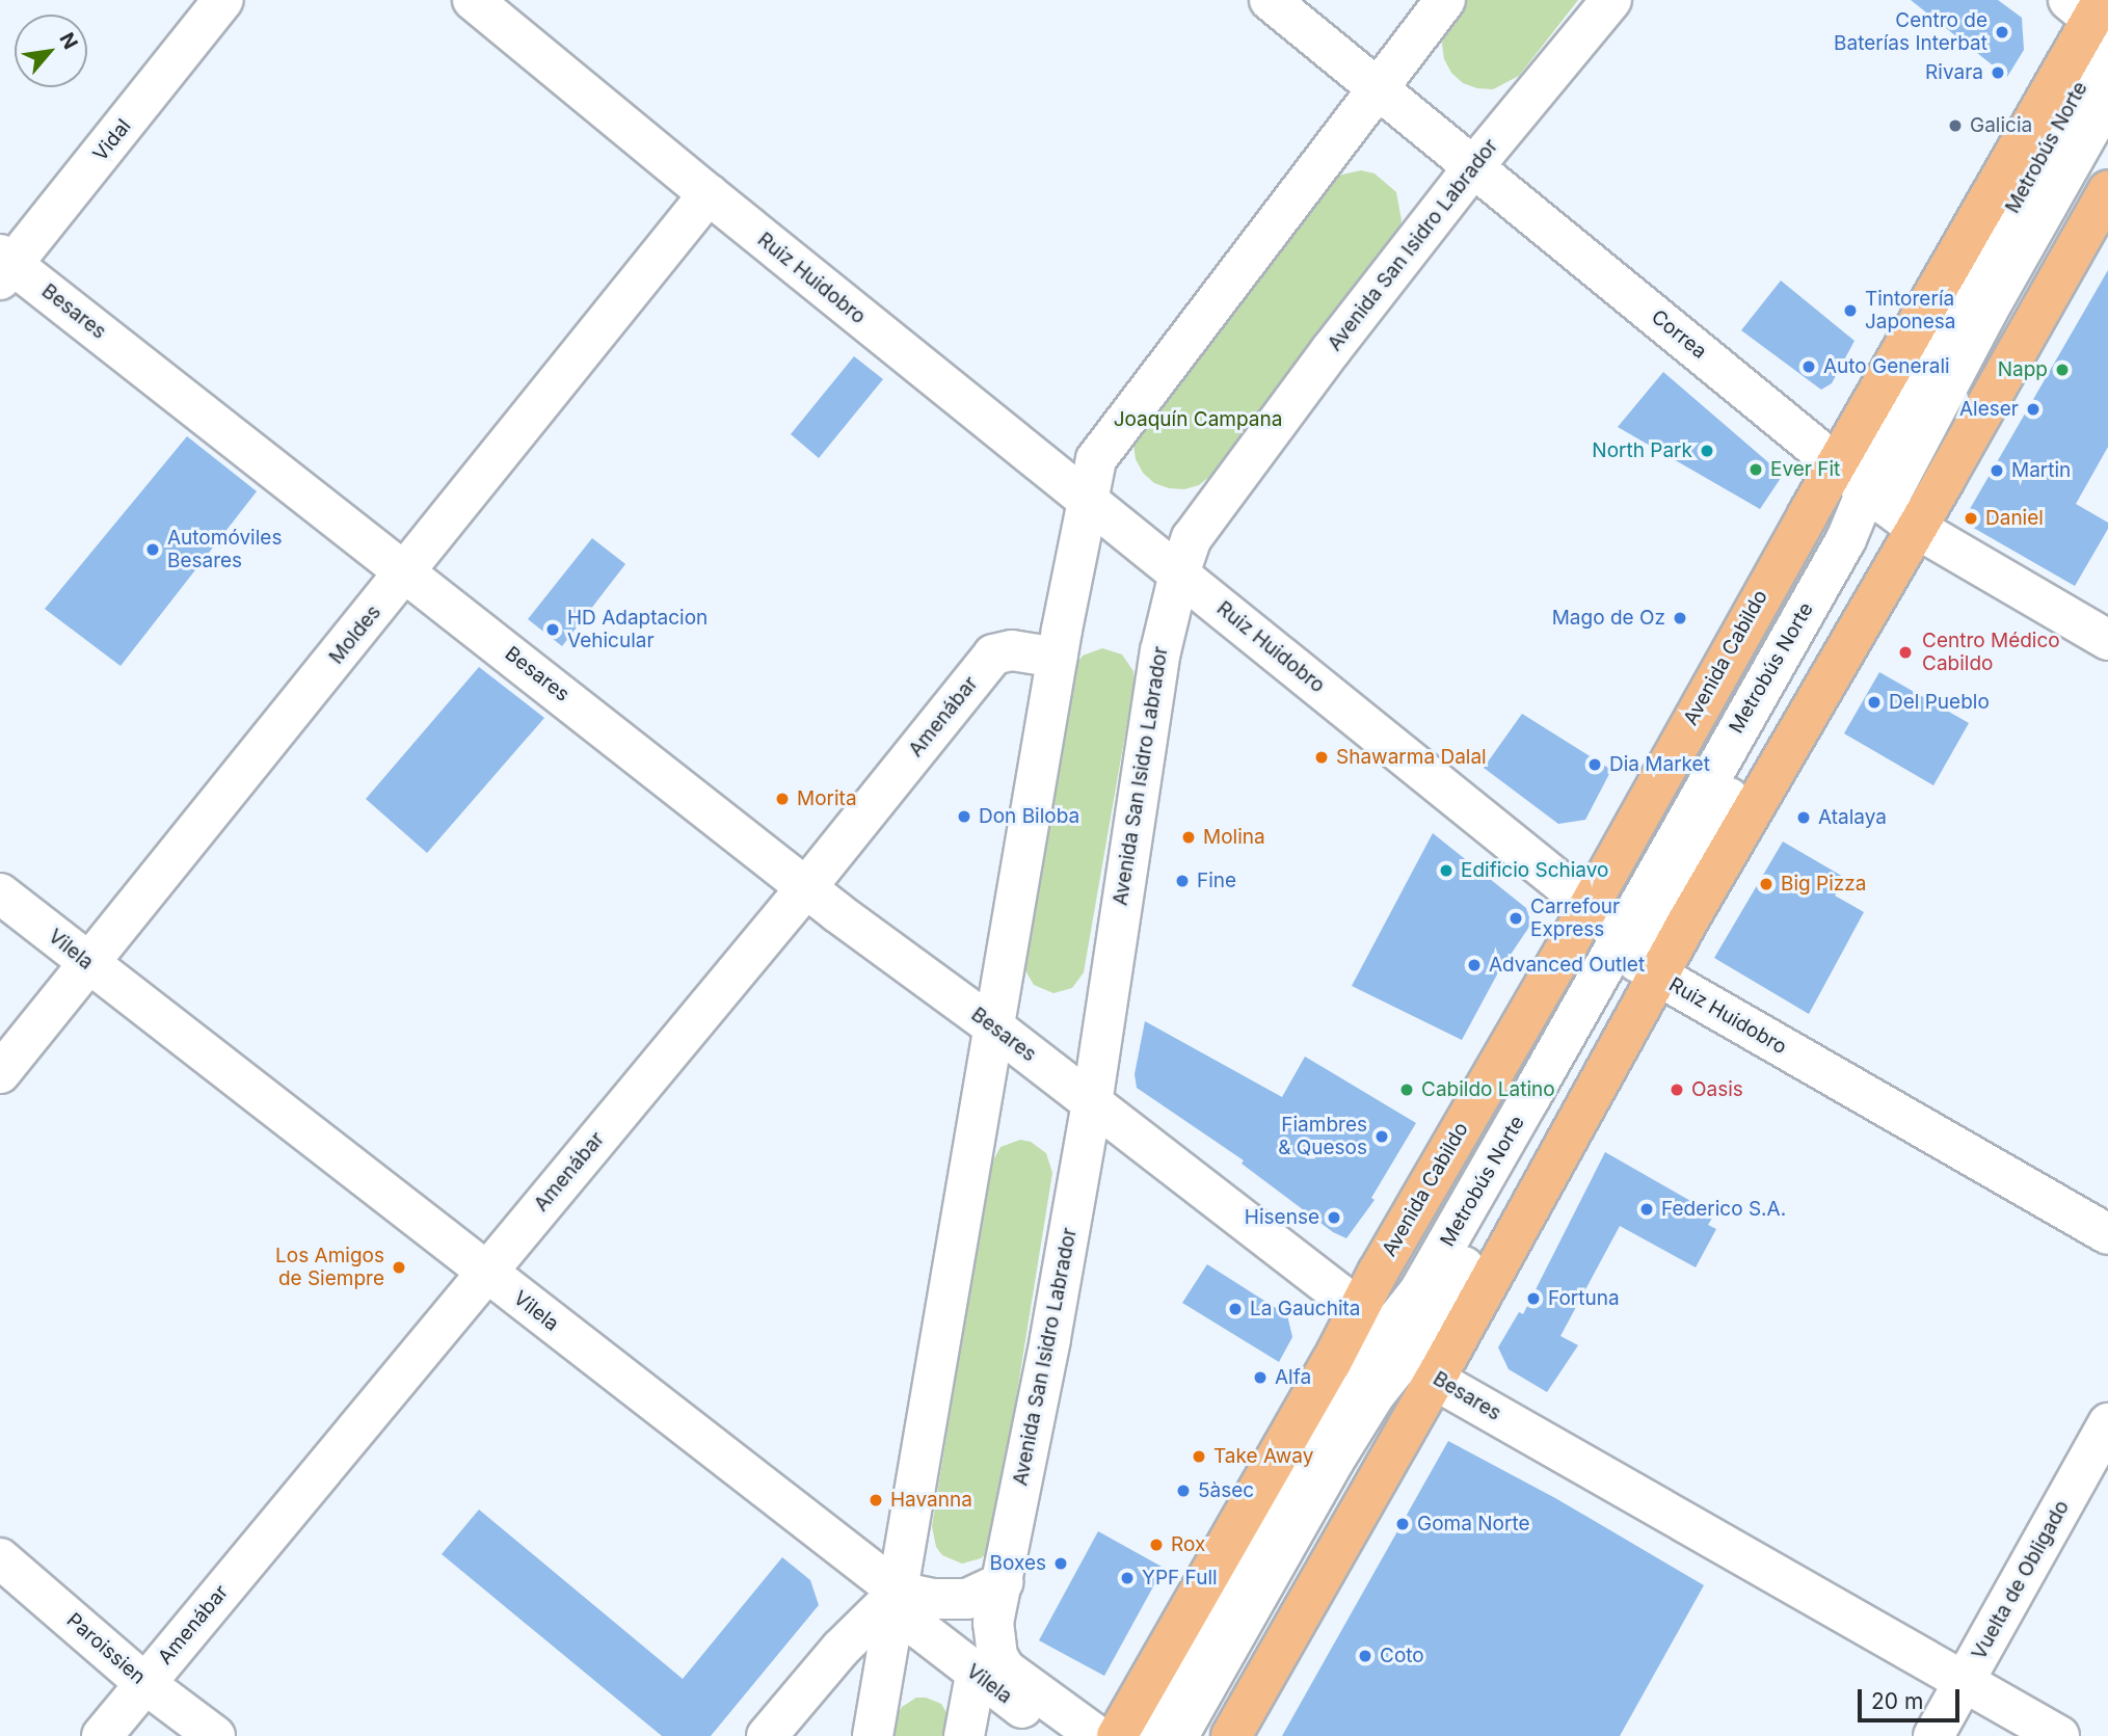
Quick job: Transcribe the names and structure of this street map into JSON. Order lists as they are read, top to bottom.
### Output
{
  "streets": {
    "main road": ["Avenida Cabildo"],
    "street": [
      "Vidal",
      "Metrobús Norte",
      "Avenida San Isidro Labrador",
      "Ruiz Huidobro",
      "Besares",
      "Correa",
      "Moldes",
      "Amenábar",
      "Vilela",
      "Vuelta de Obligado",
      "Paroissien"
    ]
  },
  "crossings": [
    ["Vidal", "Besares"],
    ["Metrobús Norte", "Ruiz Huidobro"],
    ["Metrobús Norte", "Besares"],
    ["Metrobús Norte", "Correa"],
    ["Metrobús Norte", "Avenida Cabildo"],
    ["Avenida San Isidro Labrador", "Ruiz Huidobro"],
    ["Avenida San Isidro Labrador", "Besares"],
    ["Avenida San Isidro Labrador", "Correa"],
    ["Avenida San Isidro Labrador", "Vilela"],
    ["Ruiz Huidobro", "Moldes"],
    ["Ruiz Huidobro", "Avenida Cabildo"],
    ["Besares", "Moldes"],
    ["Besares", "Avenida Cabildo"],
    ["Besares", "Amenábar"],
    ["Besares", "Vuelta de Obligado"],
    ["Correa", "Avenida Cabildo"],
    ["Moldes", "Vilela"],
    ["Amenábar", "Vilela"],
    ["Amenábar", "Paroissien"]
  ],
  "parks": ["Joaquín Campana"],
  "places": [
    "Centro de Baterías Interbat",
    "Rivara",
    "Galicia",
    "Tintorería Japonesa",
    "Auto Generali",
    "Napp",
    "Aleser",
    "North Park",
    "Ever Fit",
    "Martin",
    "Daniel",
    "Automóviles Besares",
    "Mago de Oz",
    "HD Adaptacion Vehicular",
    "Centro Médico Cabildo",
    "Del Pueblo",
    "Shawarma Dalal",
    "Dia Market",
    "Morita",
    "Don Biloba",
    "Atalaya",
    "Molina",
    "Edificio Schiavo",
    "Fine",
    "Big Pizza",
    "Carrefour Express",
    "Advanced Outlet",
    "Cabildo Latino",
    "Oasis",
    "Fiambres & Quesos",
    "Federico S.A.",
    "Hisense",
    "Los Amigos de Siempre",
    "Fortuna",
    "La Gauchita",
    "Alfa",
    "Take Away",
    "5àsec",
    "Havanna",
    "Goma Norte",
    "Rox",
    "Boxes",
    "YPF Full",
    "Coto"
  ],
  "scale_bar": "20 m",
  "north": "top right"
}
